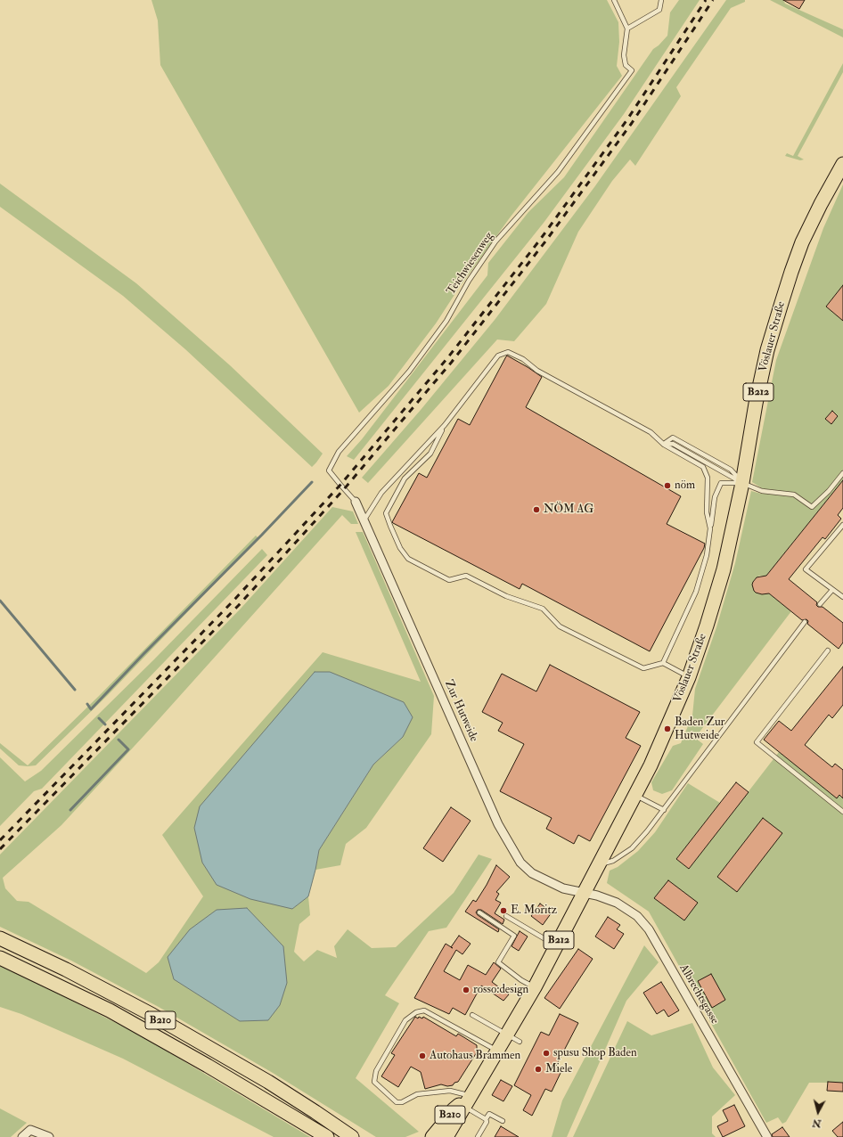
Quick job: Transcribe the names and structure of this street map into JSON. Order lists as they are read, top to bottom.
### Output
{
  "streets": {
    "main road": ["Vöslauer Straße", "B212", "B210"],
    "street": ["Zur Hutweide", "Albrechtsgasse"],
    "lane": ["Teichwiesenweg"]
  },
  "crossings": [
    ["Teichwiesenweg", "Zur Hutweide"],
    ["Vöslauer Straße", "Zur Hutweide"],
    ["Vöslauer Straße", "Albrechtsgasse"],
    ["Vöslauer Straße", "B210"],
    ["Zur Hutweide", "Albrechtsgasse"]
  ],
  "places": [
    "nöm",
    "NÖM AG",
    "Baden Zur Hutweide",
    "E. Moritz",
    "rosso:design",
    "spusu Shop Baden",
    "Autohaus Brammen",
    "Miele"
  ],
  "north": "bottom"
}
